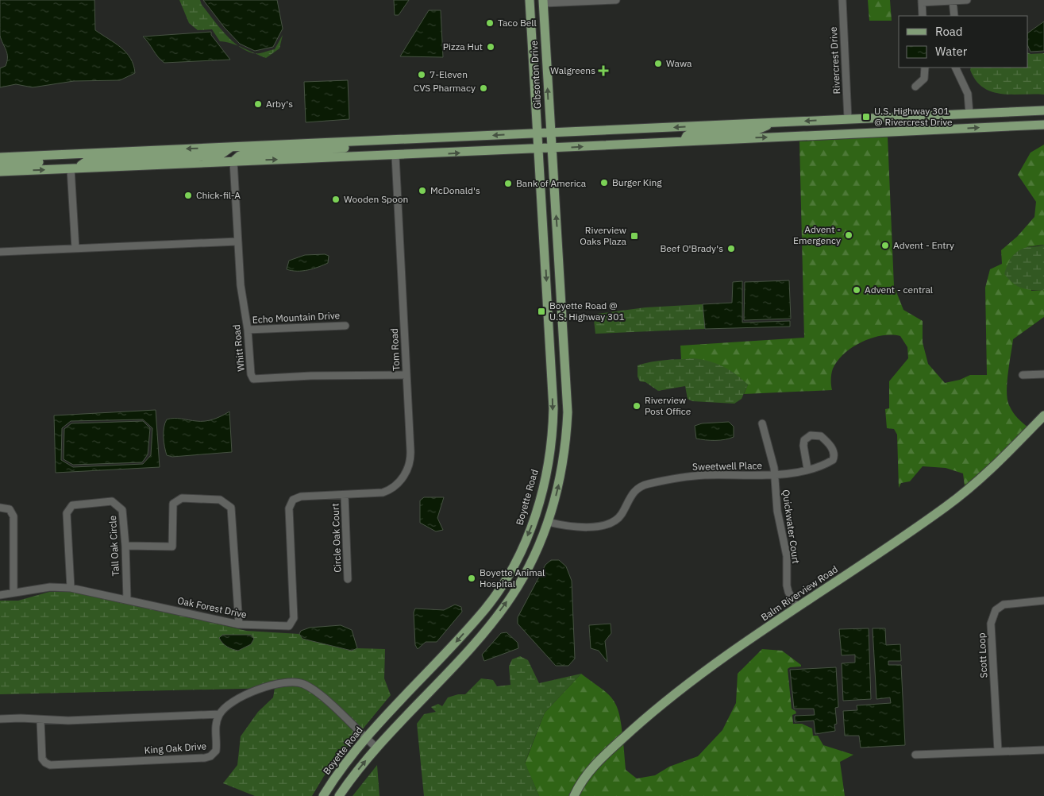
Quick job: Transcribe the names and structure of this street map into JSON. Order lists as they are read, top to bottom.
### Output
{
  "streets": {
    "main road": ["Gibsonton Drive", "Boyette Road", "Balm Riverview Road"],
    "street": [
      "Rivercrest Drive",
      "Echo Mountain Drive",
      "Whitt Road",
      "Tom Road",
      "Sweetwell Place",
      "Quickwater Court",
      "Circle Oak Court",
      "Tall Oak Circle",
      "Oak Forest Drive",
      "Scott Loop",
      "King Oak Drive"
    ]
  },
  "crossings": [
    ["Gibsonton Drive", "Boyette Road"],
    ["Echo Mountain Drive", "Whitt Road"],
    ["Whitt Road", "Tom Road"],
    ["Tom Road", "Circle Oak Court"],
    ["Tom Road", "Oak Forest Drive"],
    ["Sweetwell Place", "Quickwater Court"],
    ["Quickwater Court", "Balm Riverview Road"],
    ["Circle Oak Court", "Oak Forest Drive"],
    ["Tall Oak Circle", "Oak Forest Drive"]
  ],
  "places": {
    "other": [
      "Taco Bell",
      "Pizza Hut",
      "Wawa",
      "7-Eleven",
      "CVS Pharmacy",
      "Arby's",
      "Burger King",
      "Bank of America",
      "McDonald's",
      "Chick-fil-A",
      "Wooden Spoon",
      "Advent - Emergency",
      "Advent - Entry",
      "Beef O'Brady's",
      "Advent - central",
      "Riverview Post Office",
      "Boyette Animal Hospital"
    ],
    "health": ["Walgreens"],
    "transit": ["U.S. Highway 301 @ Rivercrest Drive", "Riverview Oaks Plaza", "Boyette Road @ U.S. Highway 301"]
  },
  "legend": ["Road", "Water"]
}
